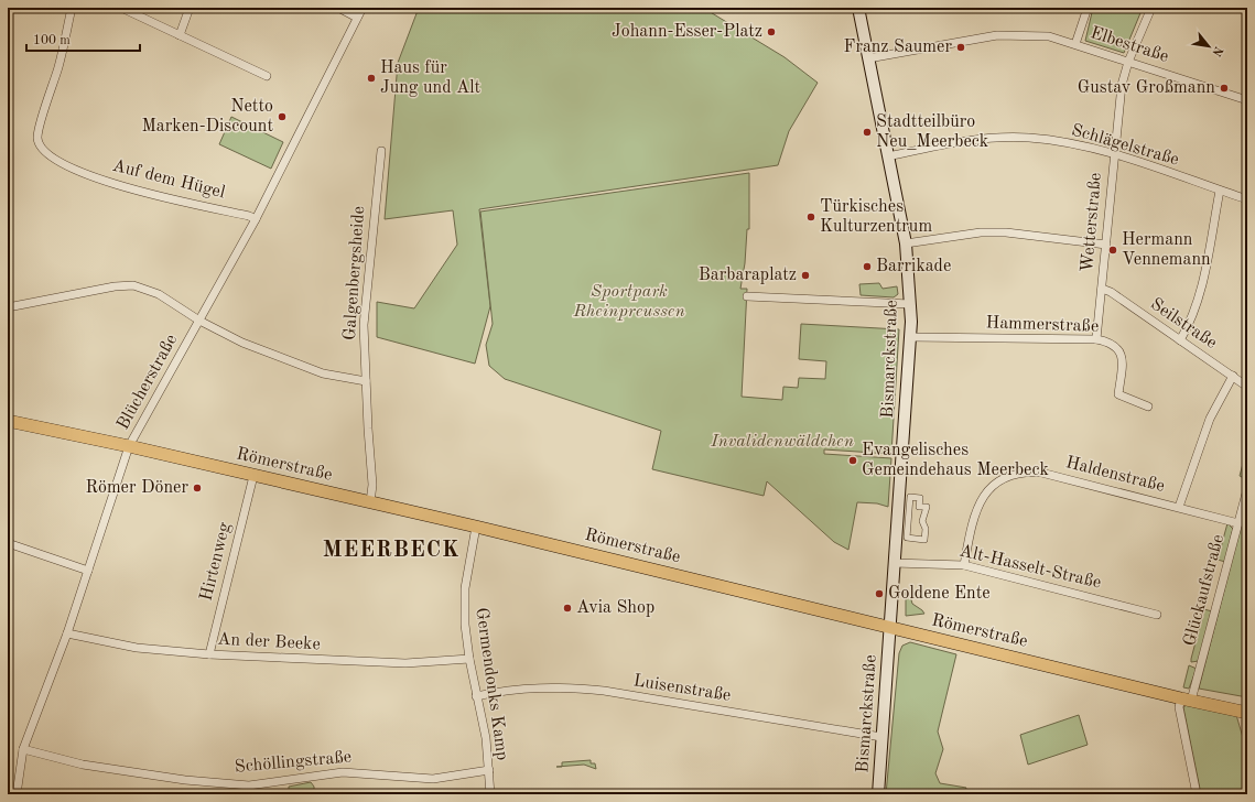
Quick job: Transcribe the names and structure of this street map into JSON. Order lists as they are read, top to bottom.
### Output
{
  "streets": {
    "main road": ["Bismarckstraße", "Römerstraße"],
    "street": [
      "Elbestraße",
      "Schlägelstraße",
      "Auf dem Hügel",
      "Wetterstraße",
      "Galgenbergsheide",
      "Seilstraße",
      "Hammerstraße",
      "Blücherstraße",
      "Haldenstraße",
      "Hirtenweg",
      "Alt-Hasselt-Straße",
      "Glückaufstraße",
      "An der Beeke",
      "Germendonks Kamp",
      "Luisenstraße",
      "Schöllingstraße"
    ]
  },
  "crossings": [
    ["Elbestraße", "Wetterstraße"],
    ["Elbestraße", "Bismarckstraße"],
    ["Schlägelstraße", "Wetterstraße"],
    ["Schlägelstraße", "Bismarckstraße"],
    ["Auf dem Hügel", "Blücherstraße"],
    ["Wetterstraße", "Seilstraße"],
    ["Wetterstraße", "Hammerstraße"],
    ["Galgenbergsheide", "Römerstraße"],
    ["Hammerstraße", "Bismarckstraße"],
    ["Bismarckstraße", "Römerstraße"],
    ["Bismarckstraße", "Alt-Hasselt-Straße"],
    ["Bismarckstraße", "Luisenstraße"],
    ["Blücherstraße", "Römerstraße"],
    ["Blücherstraße", "An der Beeke"],
    ["Blücherstraße", "Schöllingstraße"],
    ["Römerstraße", "Hirtenweg"],
    ["Römerstraße", "Glückaufstraße"],
    ["Römerstraße", "Germendonks Kamp"],
    ["Haldenstraße", "Alt-Hasselt-Straße"],
    ["Haldenstraße", "Glückaufstraße"],
    ["Hirtenweg", "An der Beeke"],
    ["An der Beeke", "Germendonks Kamp"],
    ["Germendonks Kamp", "Luisenstraße"],
    ["Germendonks Kamp", "Schöllingstraße"]
  ],
  "districts": ["MEERBECK"],
  "parks": ["Sportpark Rheinpreussen", "Invalidenwäldchen"],
  "places": [
    "Johann-Esser-Platz",
    "Franz Saumer",
    "Haus für Jung und Alt",
    "Gustav Großmann",
    "Netto Marken-Discount",
    "Stadtteilbüro Neu_Meerbeck",
    "Türkisches Kulturzentrum",
    "Hermann Vennemann",
    "Barrikade",
    "Barbaraplatz",
    "Evangelisches Gemeindehaus Meerbeck",
    "Römer Döner",
    "Goldene Ente",
    "Avia Shop"
  ],
  "scale_bar": "100 m",
  "north": "bottom right"
}
